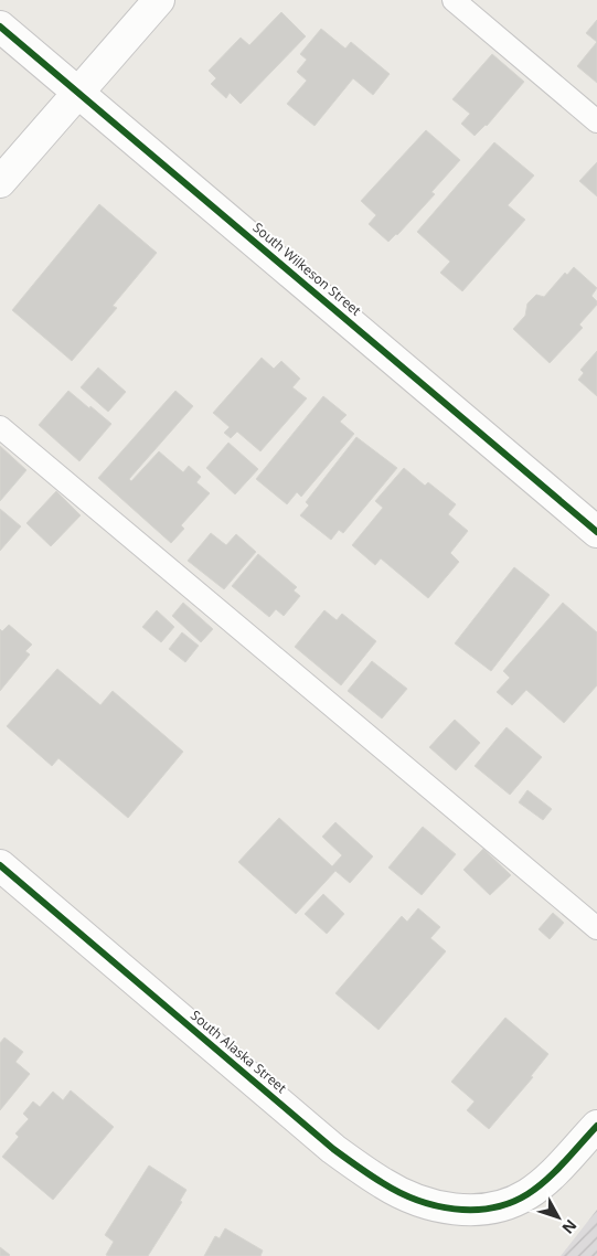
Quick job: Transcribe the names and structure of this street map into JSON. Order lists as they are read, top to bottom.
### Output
{
  "streets": {
    "street": ["South Wilkeson Street", "South Alaska Street"]
  },
  "north": "bottom right"
}
